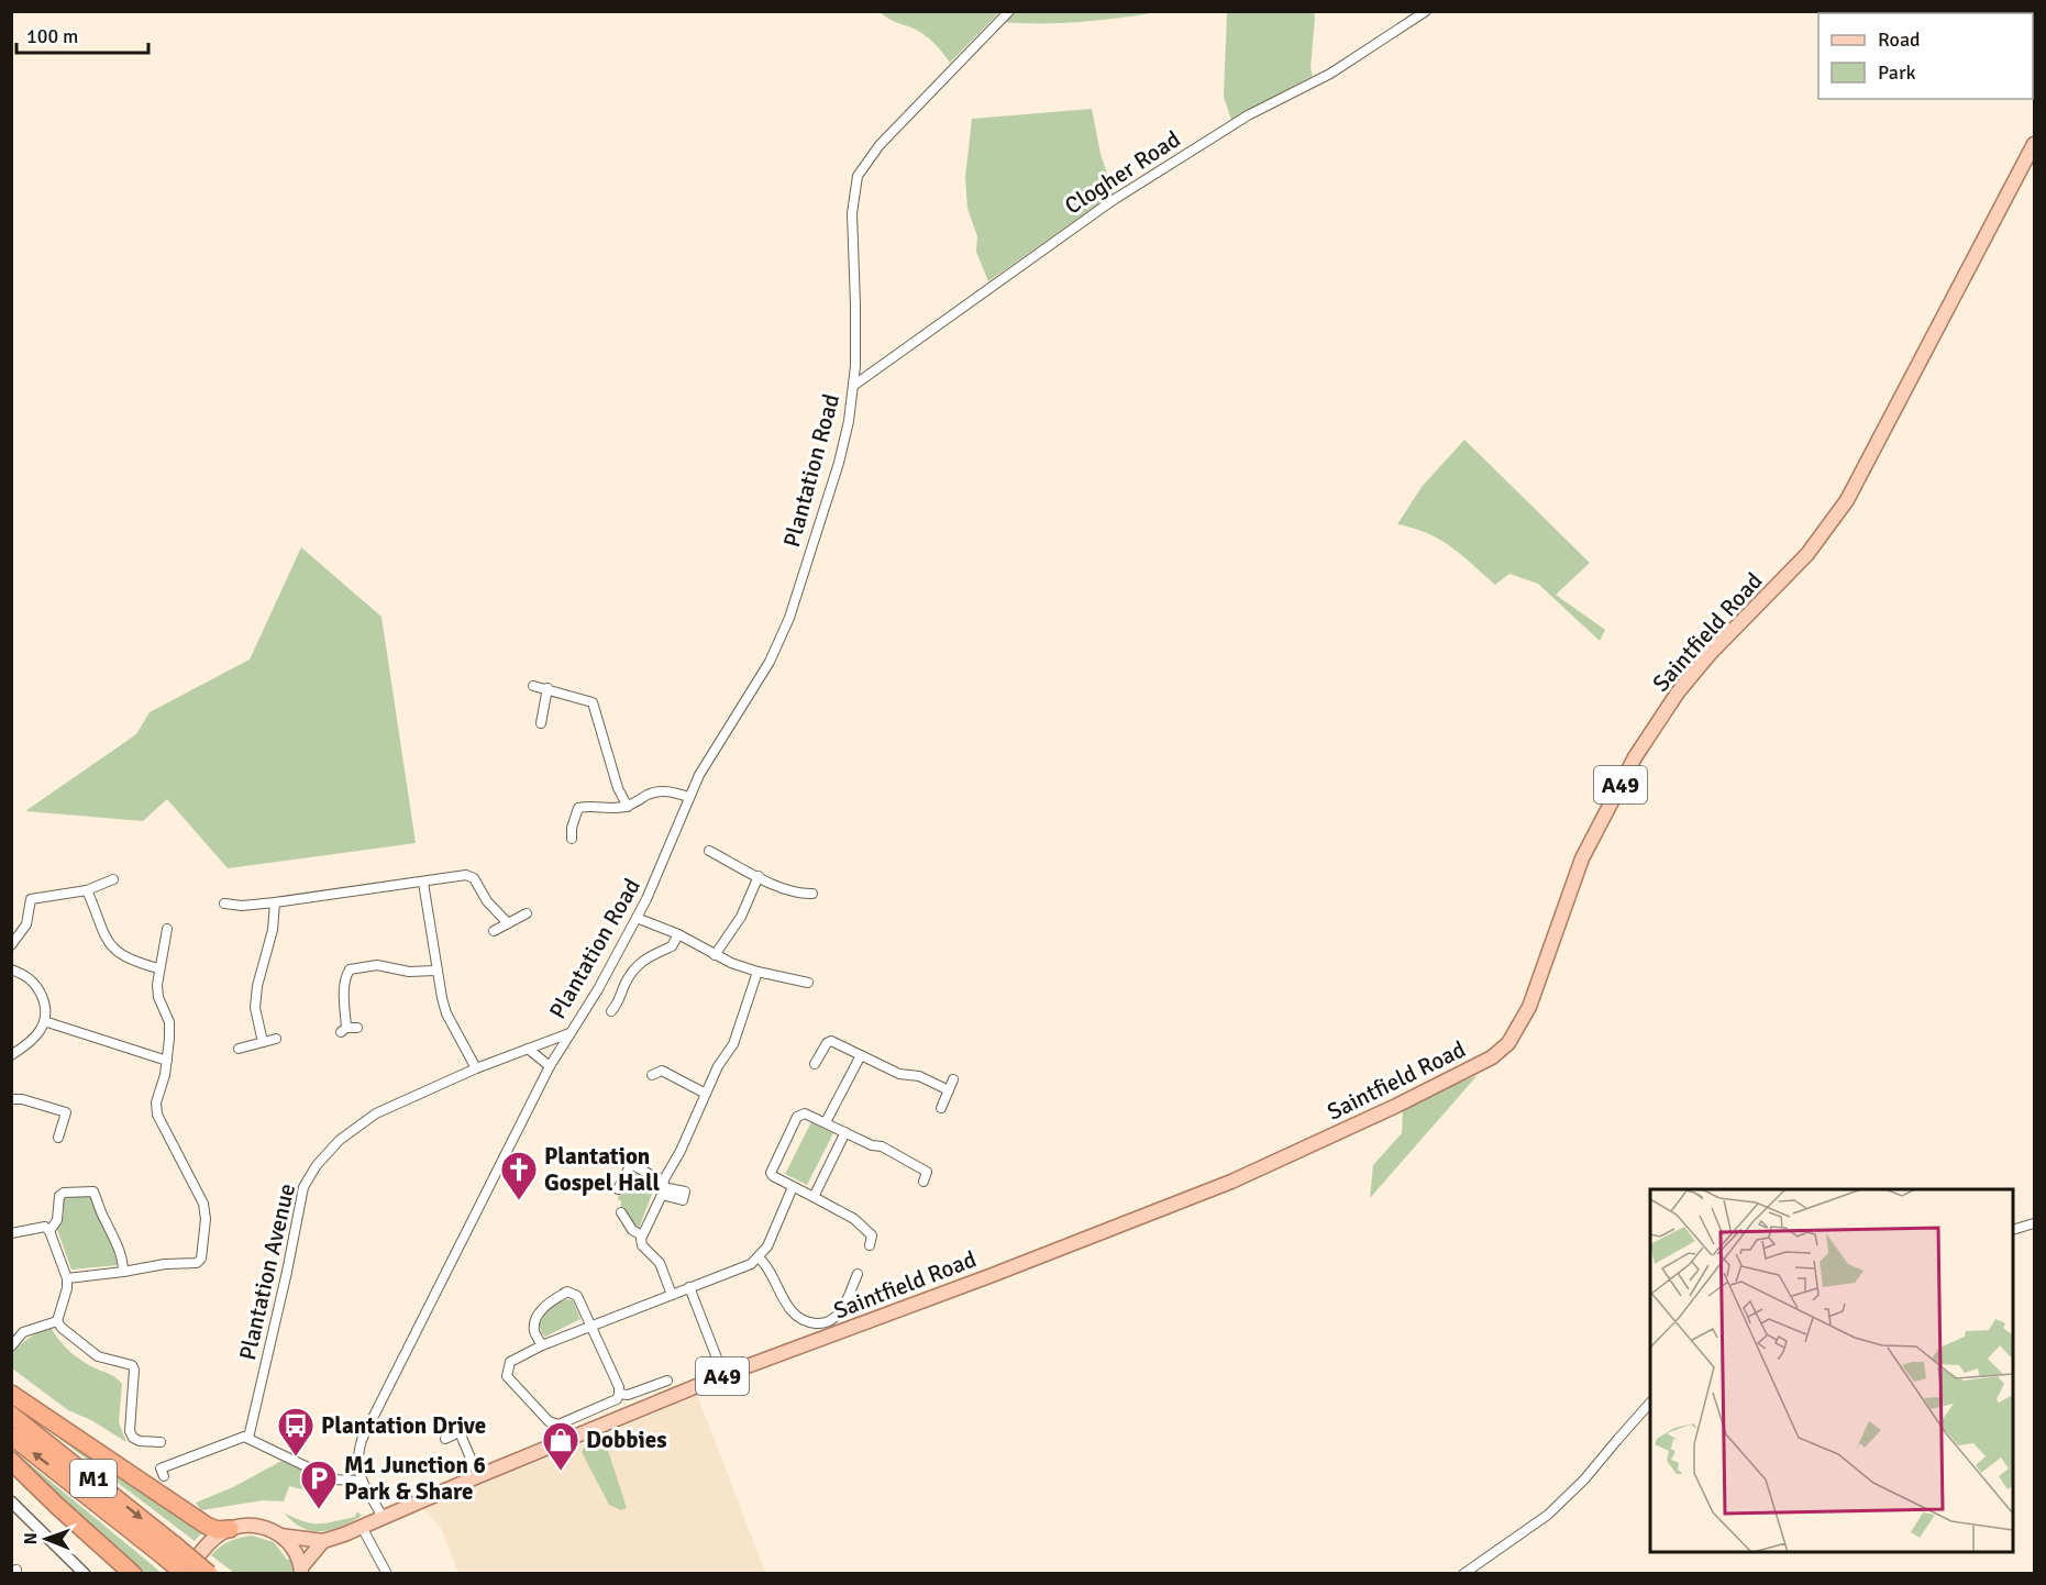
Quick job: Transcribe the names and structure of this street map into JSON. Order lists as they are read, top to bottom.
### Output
{
  "streets": {
    "highway": ["M1"],
    "main road": ["Saintfield Road", "A49"],
    "street": ["Clogher Road", "Plantation Road", "Plantation Avenue"]
  },
  "crossings": [
    ["Clogher Road", "Plantation Road"],
    ["Plantation Road", "Plantation Avenue"],
    ["Saintfield Road", "A49"]
  ],
  "places": {
    "church": ["Plantation Gospel Hall"],
    "bus stop": ["Plantation Drive"],
    "shop": ["Dobbies"],
    "parking": ["M1 Junction 6 Park & Share"]
  },
  "legend": ["Road", "Park"],
  "scale_bar": "100 m",
  "north": "left"
}
